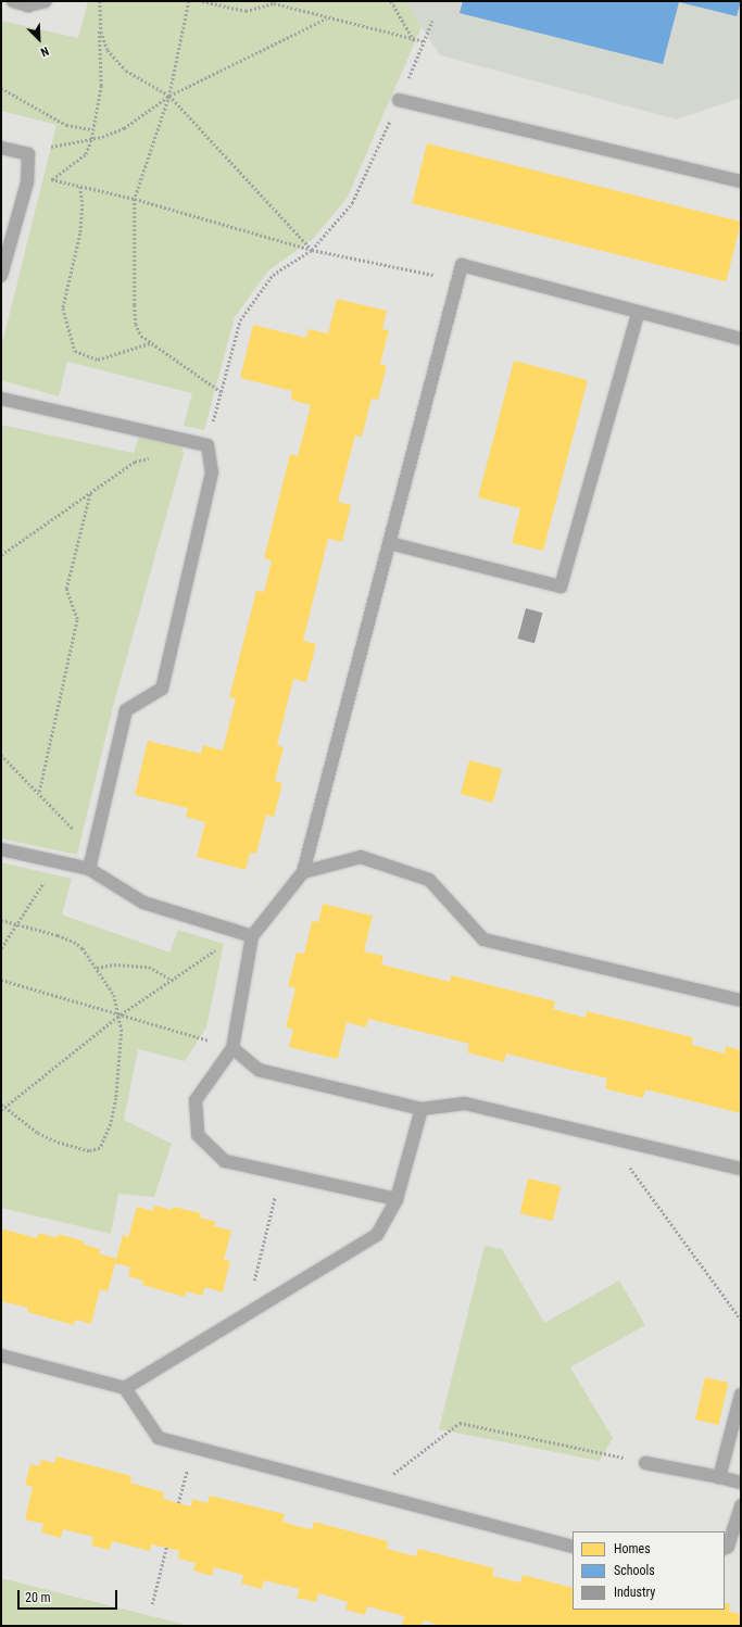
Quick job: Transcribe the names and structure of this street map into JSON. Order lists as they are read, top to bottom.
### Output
{
  "legend": ["Homes", "Schools", "Industry"],
  "scale_bar": "20 m",
  "north": "bottom right"
}
